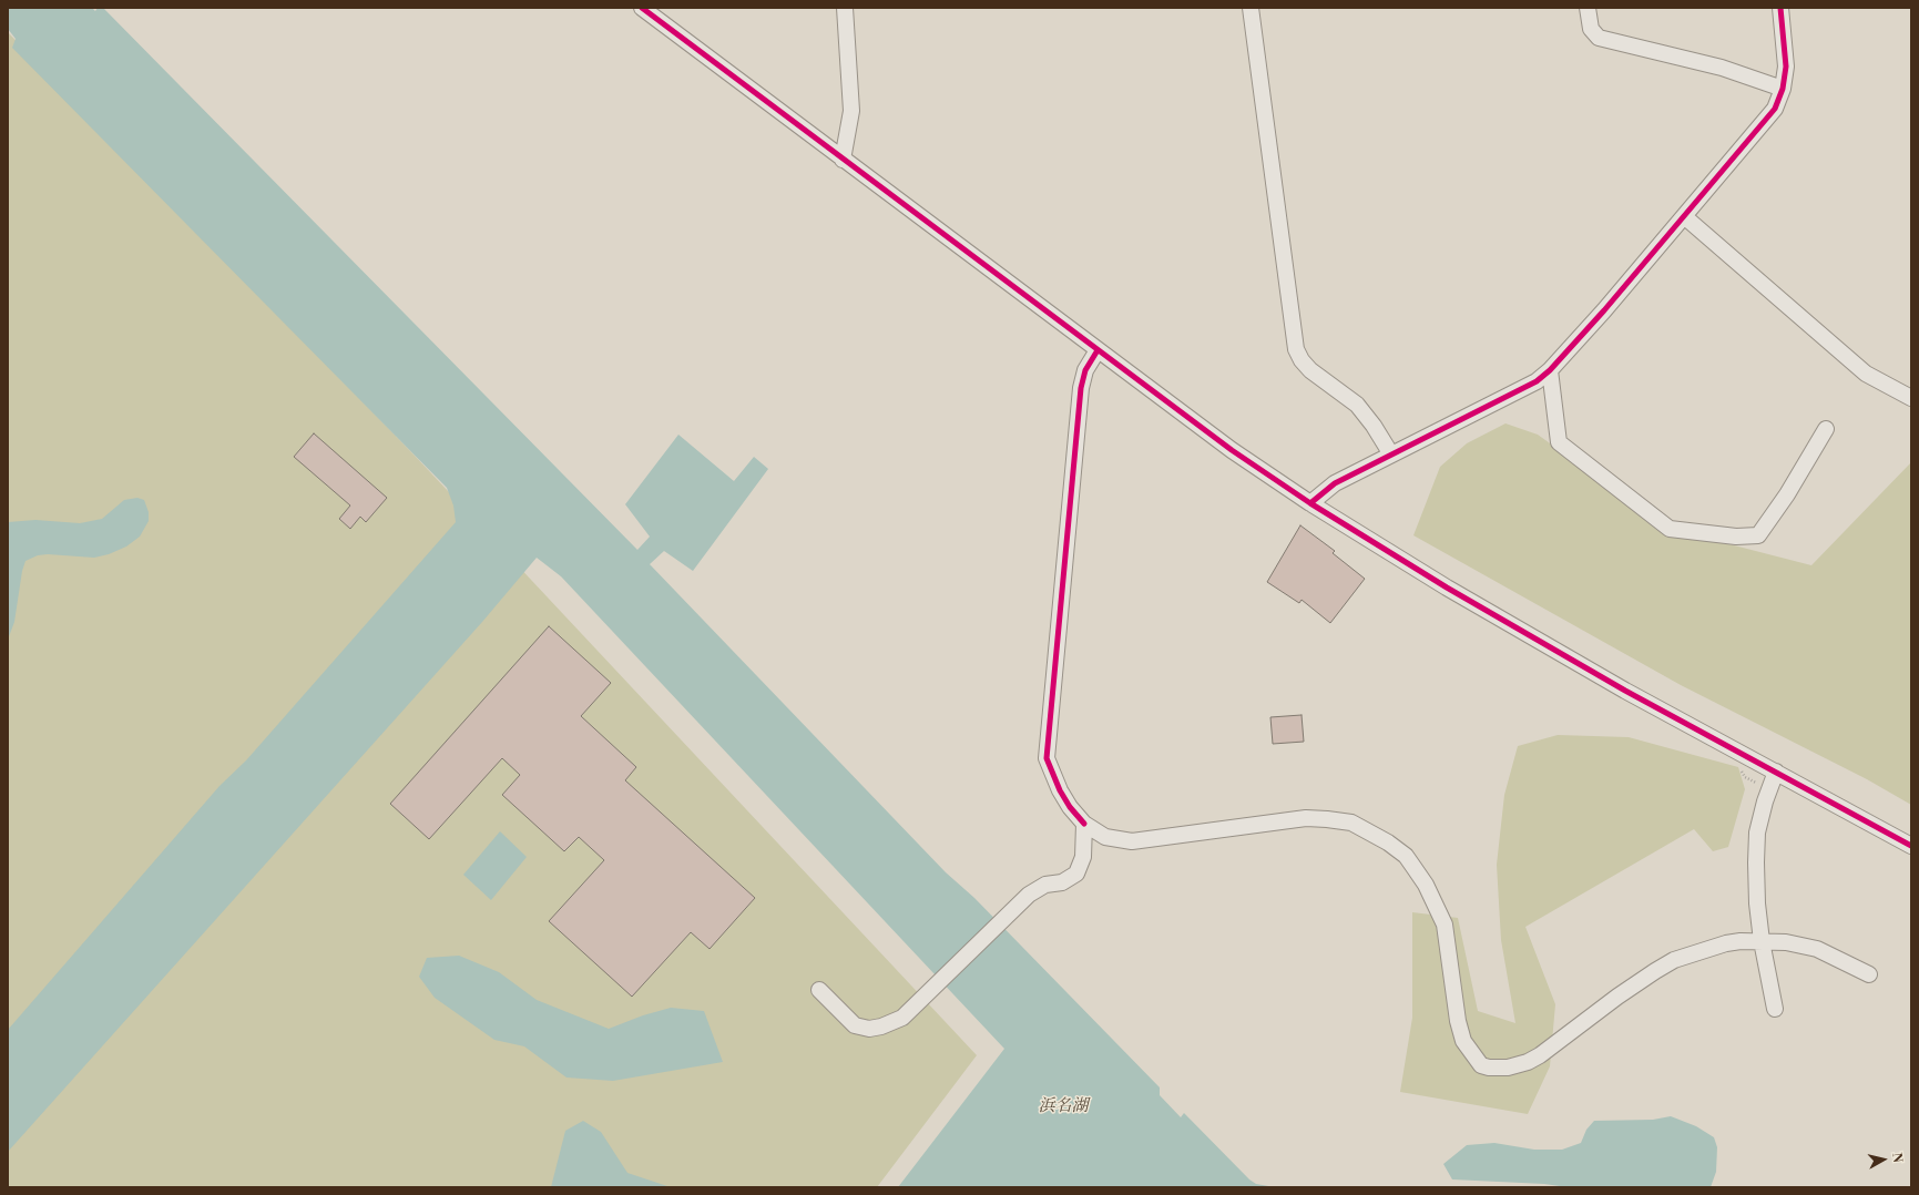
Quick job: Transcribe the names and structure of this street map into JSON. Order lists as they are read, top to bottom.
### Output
{
  "water": ["浜名湖"],
  "north": "right"
}
